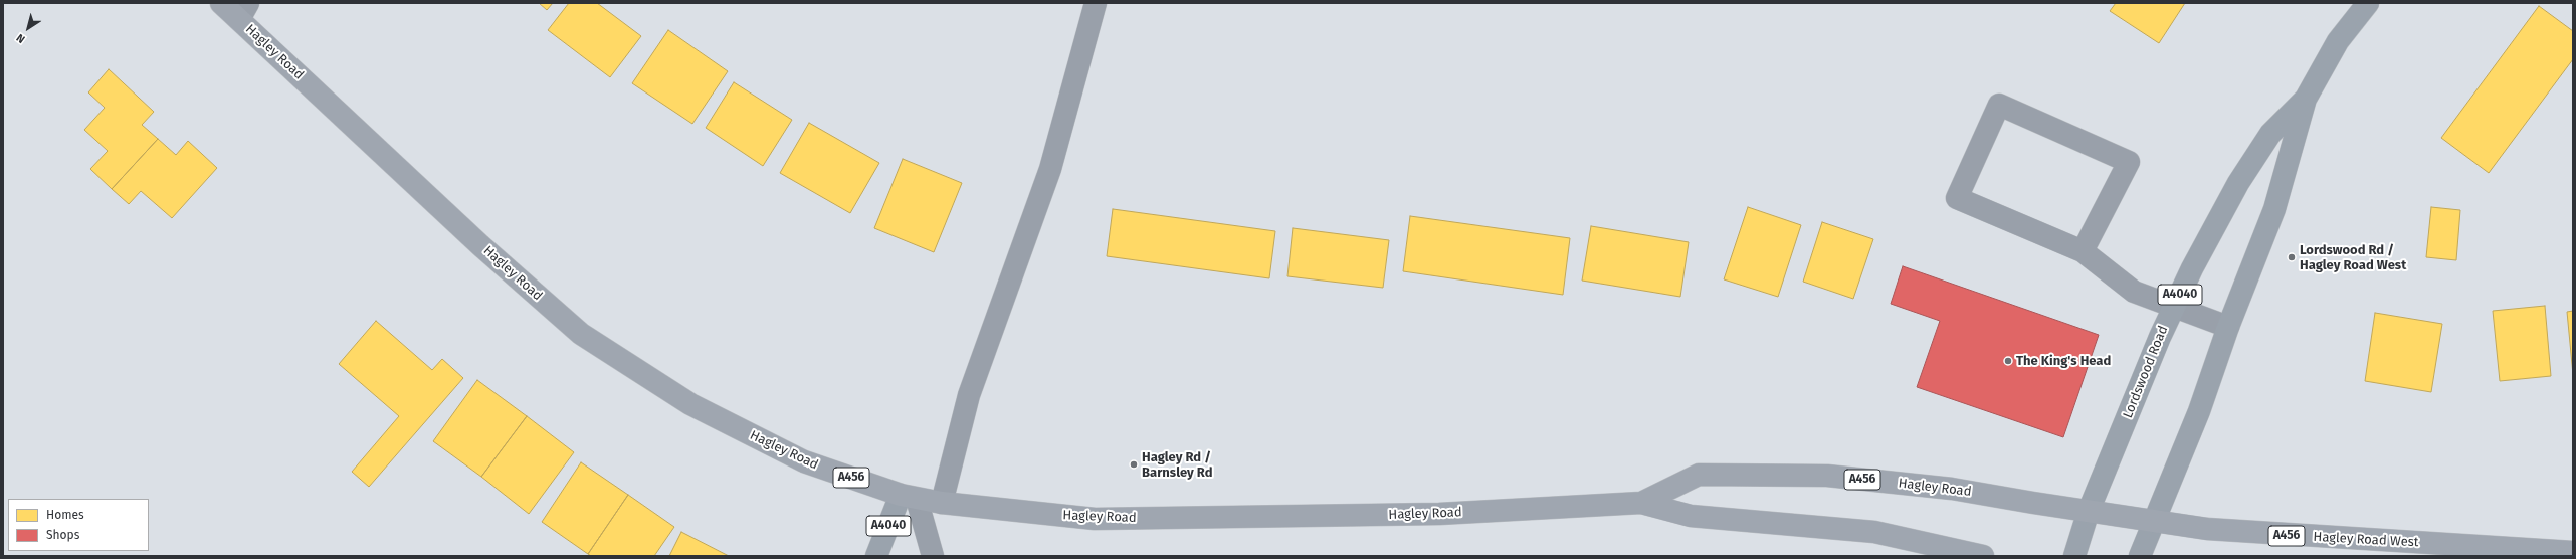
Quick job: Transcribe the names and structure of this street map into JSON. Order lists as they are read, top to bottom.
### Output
{
  "streets": {
    "highway": ["Hagley Road", "A456", "Hagley Road West"],
    "main road": ["A4040", "Lordswood Road"]
  },
  "crossings": [
    ["Hagley Road", "A4040"],
    ["Hagley Road", "Lordswood Road"],
    ["Hagley Road", "Hagley Road West"],
    ["Lordswood Road", "Hagley Road West"]
  ],
  "places": ["Lordswood Rd / Hagley Road West", "The King's Head", "Hagley Rd / Barnsley Rd"],
  "legend": ["Homes", "Shops"],
  "north": "bottom left"
}
